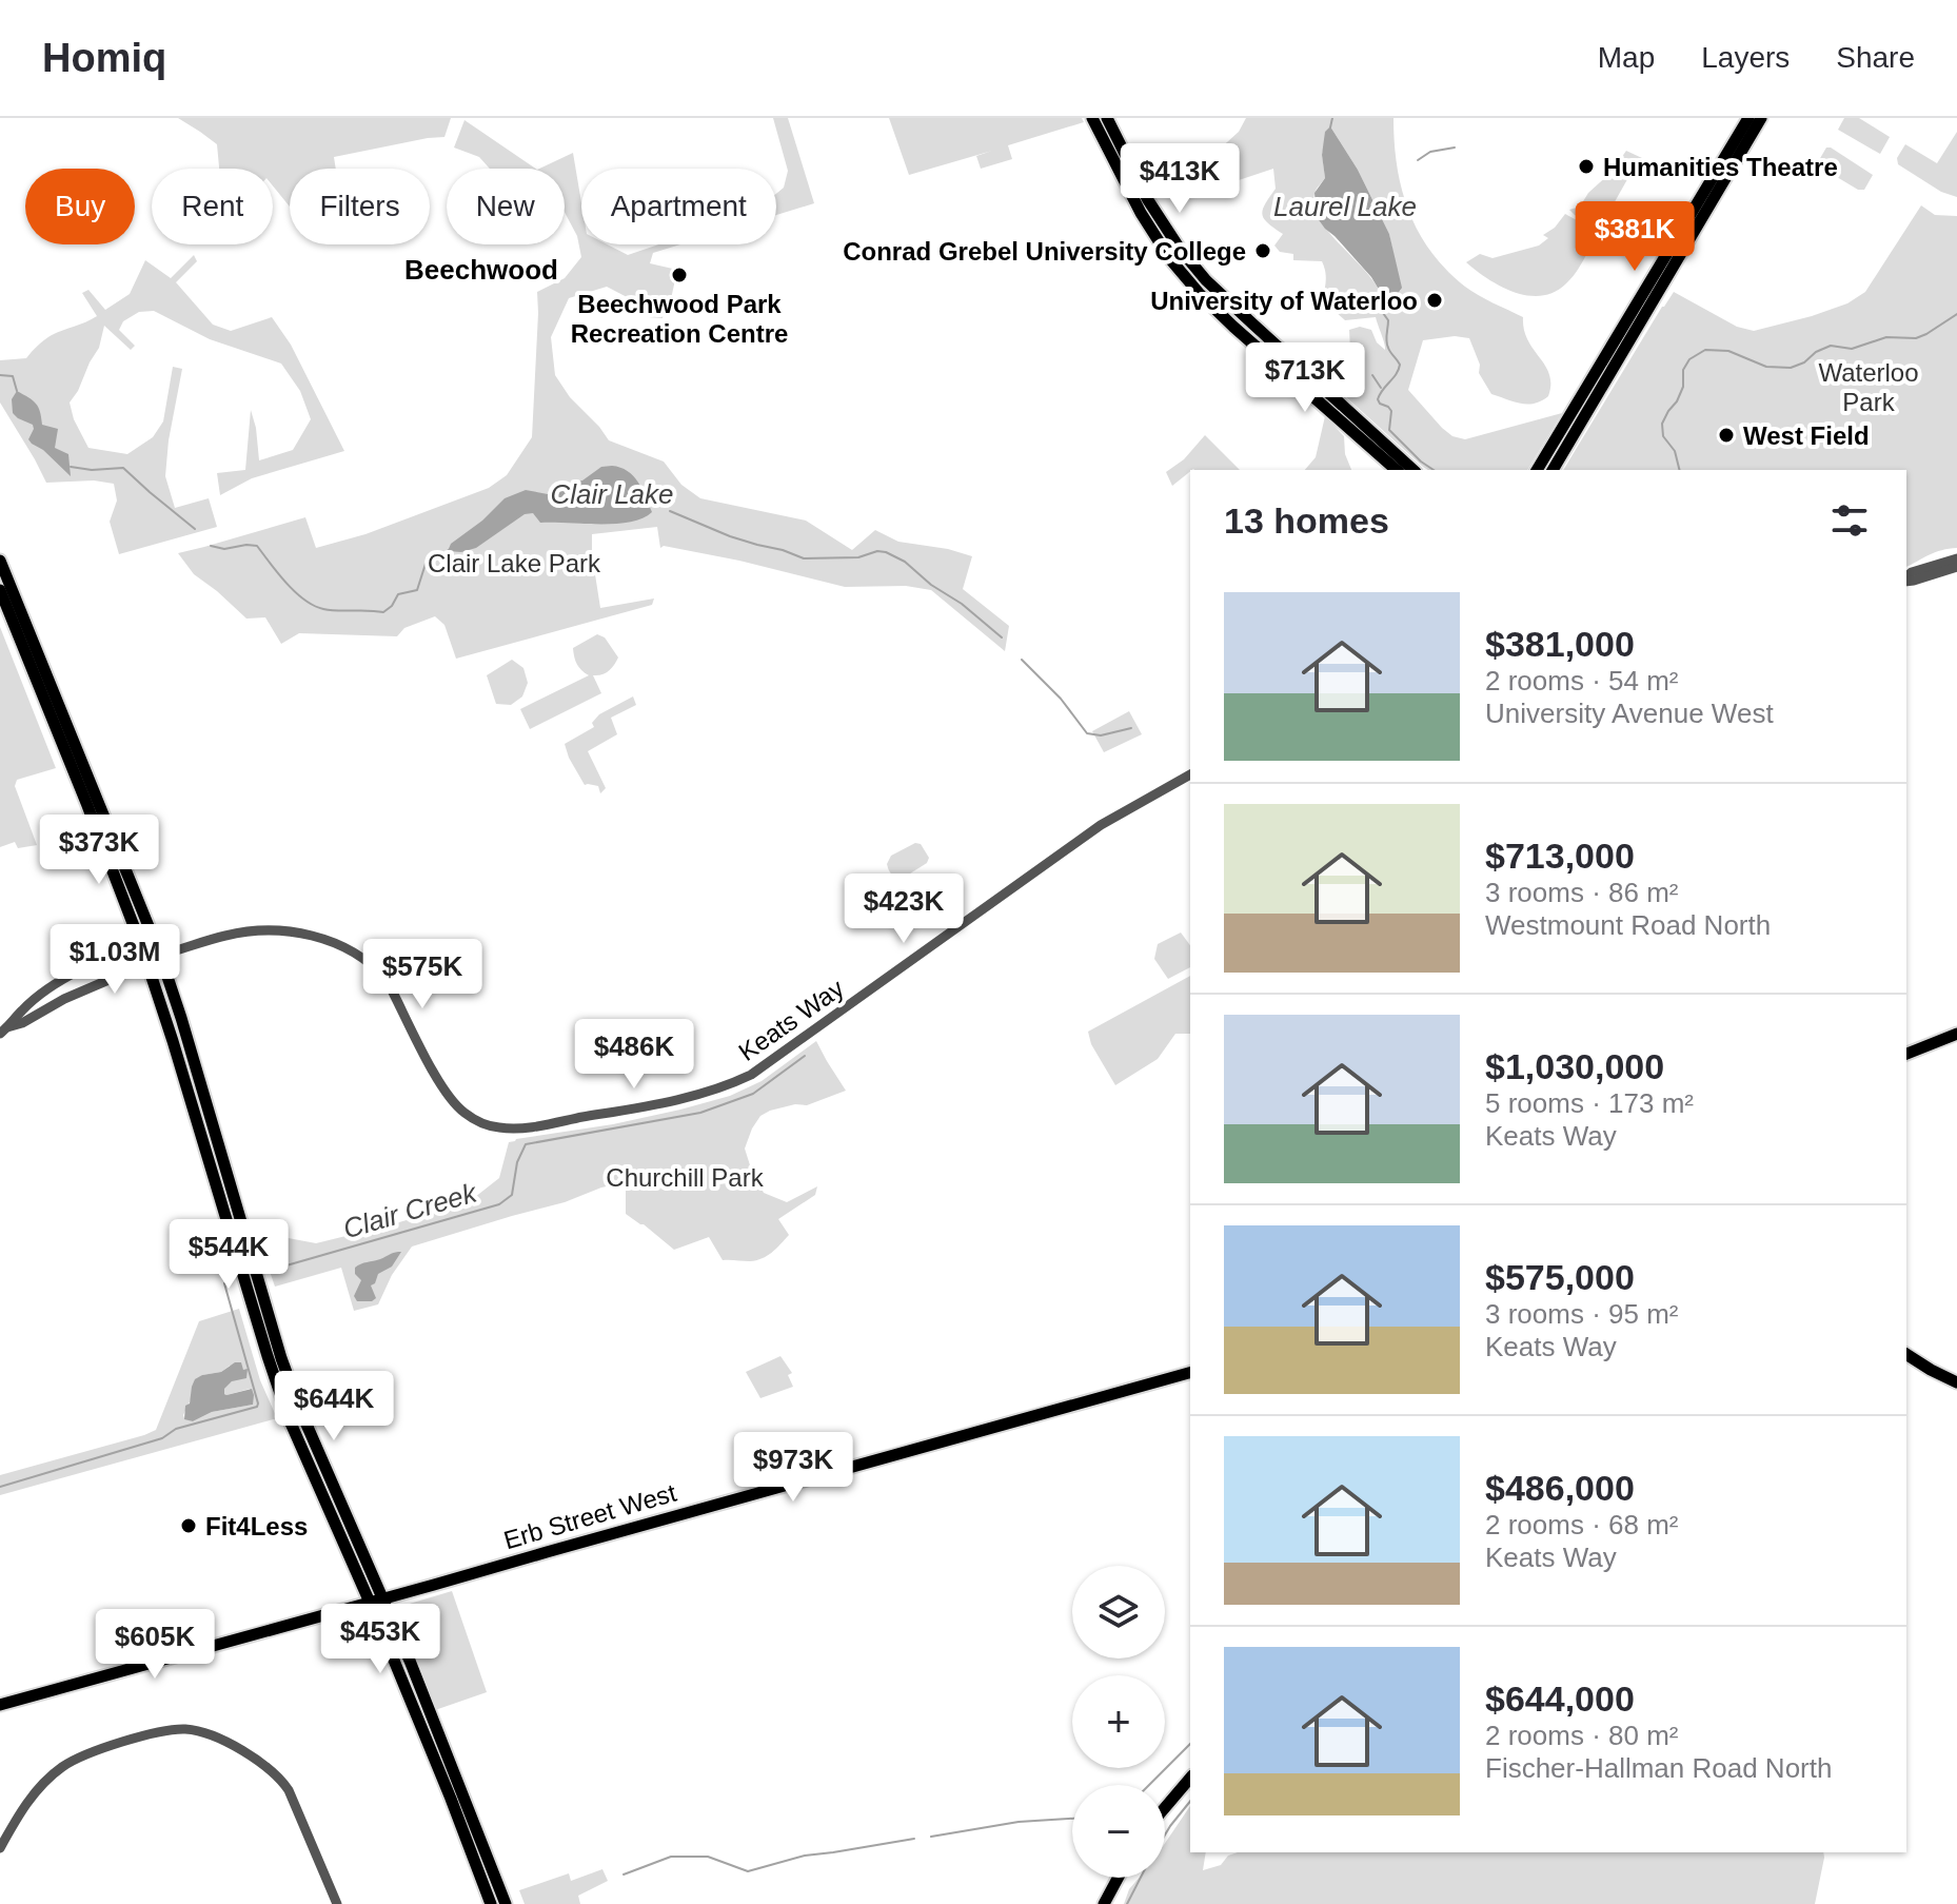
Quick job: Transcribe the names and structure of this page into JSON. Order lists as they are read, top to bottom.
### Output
{
  "streets": {
    "main road": ["Erb Street West"],
    "street": ["Keats Way"]
  },
  "districts": ["Beechwood"],
  "water": ["Laurel Lake", "Clair Lake", "Clair Creek"],
  "parks": ["Waterloo Park", "Clair Lake Park", "Churchill Park"],
  "places": [
    "Humanities Theatre",
    "Conrad Grebel University College",
    "Beechwood Park Recreation Centre",
    "University of Waterloo",
    "West Field",
    "Fit4Less"
  ],
  "page": {
    "header": "Homiq",
    "nav": ["Map", "Layers", "Share"],
    "price": [
      "$413K",
      "$381K",
      "$713K",
      "$373K",
      "$423K",
      "$1.03M",
      "$575K",
      "$486K",
      "$544K",
      "$644K",
      "$973K",
      "$453K",
      "$605K"
    ],
    "chip": [
      "Buy",
      "Rent",
      "Filters",
      "New",
      "Apartment"
    ],
    "heading": "13 homes",
    "list": [
      {
        "name": "$381,000",
        "note": "2 rooms · 54 m² · University Avenue West"
      },
      {
        "name": "$713,000",
        "note": "3 rooms · 86 m² · Westmount Road North"
      },
      {
        "name": "$1,030,000",
        "note": "5 rooms · 173 m² · Keats Way"
      },
      {
        "name": "$575,000",
        "note": "3 rooms · 95 m² · Keats Way"
      },
      {
        "name": "$486,000",
        "note": "2 rooms · 68 m² · Keats Way"
      },
      {
        "name": "$644,000",
        "note": "2 rooms · 80 m² · Fischer-Hallman Road North"
      }
    ],
    "map_buttons": ["+", "−"]
  }
}
